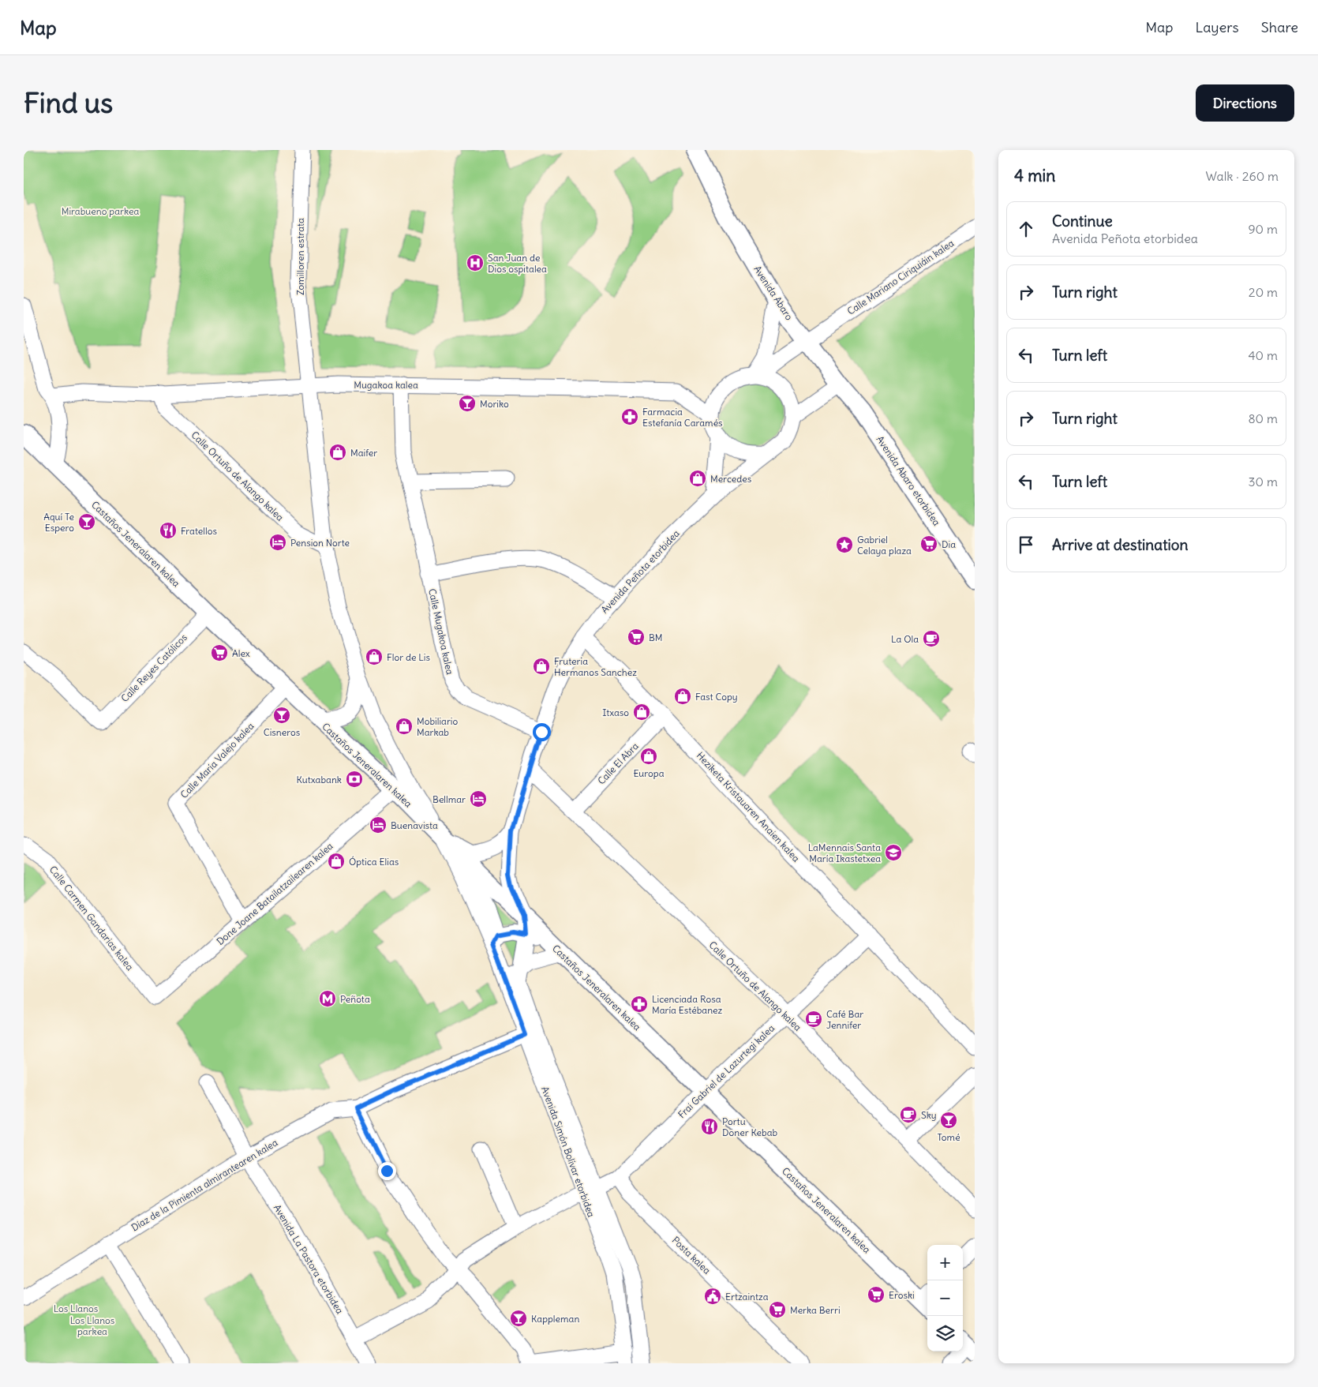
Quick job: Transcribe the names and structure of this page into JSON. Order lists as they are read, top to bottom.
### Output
{
  "streets": {
    "street": [
      "Zomilloren estrata",
      "Calle Mariano Ciriquiáin kalea",
      "Avenida Abaro",
      "Mugakoa kalea",
      "Calle Ortuño de Alango kalea",
      "Avenida Abaro etorbidea",
      "Castaños Jeneralaren kalea",
      "Avenida Peñota etorbidea",
      "Calle Mugakoa kalea",
      "Calle Reyes Católicos",
      "Calle María Valejo kalea",
      "Calle El Abra",
      "Heziketa Kristauaren Anaien kalea",
      "Done Joane Batailatzailearen kalea",
      "Calle Carmen Gandarias kalea",
      "Frai Gabriel de Lazurtegi kalea",
      "Avenida Simón Bolívar etorbidea",
      "Díaz de la Pimienta almirantearen kalea",
      "Posta kalea",
      "Avenida La Pastora etorbidea"
    ]
  },
  "crossings": [
    ["Zomilloren estrata", "Mugakoa kalea"],
    ["Zomilloren estrata", "Avenida Simón Bolívar etorbidea"],
    ["Calle Mariano Ciriquiáin kalea", "Avenida Abaro"],
    ["Calle Mariano Ciriquiáin kalea", "Mugakoa kalea"],
    ["Calle Mariano Ciriquiáin kalea", "Avenida Peñota etorbidea"],
    ["Avenida Abaro", "Avenida Abaro etorbidea"],
    ["Mugakoa kalea", "Calle Ortuño de Alango kalea"],
    ["Mugakoa kalea", "Avenida Peñota etorbidea"],
    ["Mugakoa kalea", "Calle Mugakoa kalea"],
    ["Mugakoa kalea", "Avenida Simón Bolívar etorbidea"],
    ["Calle Ortuño de Alango kalea", "Avenida Peñota etorbidea"],
    ["Calle Ortuño de Alango kalea", "Calle El Abra"],
    ["Calle Ortuño de Alango kalea", "Frai Gabriel de Lazurtegi kalea"],
    ["Calle Ortuño de Alango kalea", "Avenida Simón Bolívar etorbidea"],
    ["Castaños Jeneralaren kalea", "Avenida Peñota etorbidea"],
    ["Castaños Jeneralaren kalea", "Calle Reyes Católicos"],
    ["Castaños Jeneralaren kalea", "Calle María Valejo kalea"],
    ["Castaños Jeneralaren kalea", "Done Joane Batailatzailearen kalea"],
    ["Castaños Jeneralaren kalea", "Frai Gabriel de Lazurtegi kalea"],
    ["Castaños Jeneralaren kalea", "Avenida Simón Bolívar etorbidea"],
    ["Avenida Peñota etorbidea", "Calle Mugakoa kalea"],
    ["Avenida Peñota etorbidea", "Heziketa Kristauaren Anaien kalea"],
    ["Avenida Peñota etorbidea", "Avenida Simón Bolívar etorbidea"],
    ["Calle María Valejo kalea", "Done Joane Batailatzailearen kalea"],
    ["Calle El Abra", "Heziketa Kristauaren Anaien kalea"],
    ["Heziketa Kristauaren Anaien kalea", "Frai Gabriel de Lazurtegi kalea"],
    ["Done Joane Batailatzailearen kalea", "Calle Carmen Gandarias kalea"],
    ["Frai Gabriel de Lazurtegi kalea", "Posta kalea"],
    ["Avenida Simón Bolívar etorbidea", "Díaz de la Pimienta almirantearen kalea"],
    ["Díaz de la Pimienta almirantearen kalea", "Avenida La Pastora etorbidea"]
  ],
  "parks": ["Mirabueno parkea", "Los Llanos", "Los Llanos parkea"],
  "places": {
    "hospital": ["San Juan de Dios ospitalea"],
    "bar": [
      "Moriko",
      "Aquí Te Espero",
      "Cisneros",
      "Tomé",
      "Kappleman"
    ],
    "pharmacy": ["Farmacia Estefanía Caramés", "Licenciada Rosa María Estébanez"],
    "shop": [
      "Maifer",
      "Mercedes",
      "Flor de Lis",
      "Fruteria Hermanos Sanchez",
      "Fast Copy",
      "Itxaso",
      "Mobiliario Markab",
      "Europa",
      "Óptica Elias"
    ],
    "restaurant": ["Fratellos", "Portu Doner Kebab"],
    "hotel": ["Pension Norte", "Bellmar", "Buenavista"],
    "supermarket": [
      "Dia",
      "BM",
      "Alex",
      "Eroski",
      "Merka Berri"
    ],
    "place": ["Gabriel Celaya plaza"],
    "cafe": ["La Ola", "Café Bar Jennifer", "Sky"],
    "bank": ["Kutxabank"],
    "school or university": ["LaMennais Santa María Ikastetxea"],
    "metro station": ["Peñota"],
    "public building": ["Ertzaintza"]
  },
  "page": {
    "header": "Map",
    "nav": ["Map", "Layers", "Share"],
    "buttons": "Directions",
    "title": "Find us",
    "heading": ["4 min", "Walk · 260 m"],
    "list": [
      ["Continue", "Avenida Peñota etorbidea", "90 m"],
      ["Turn right", "20 m"],
      ["Turn left", "40 m"],
      ["Turn right", "80 m"],
      ["Turn left", "30 m"],
      "Arrive at destination"
    ],
    "map_buttons": ["+", "−"]
  }
}
